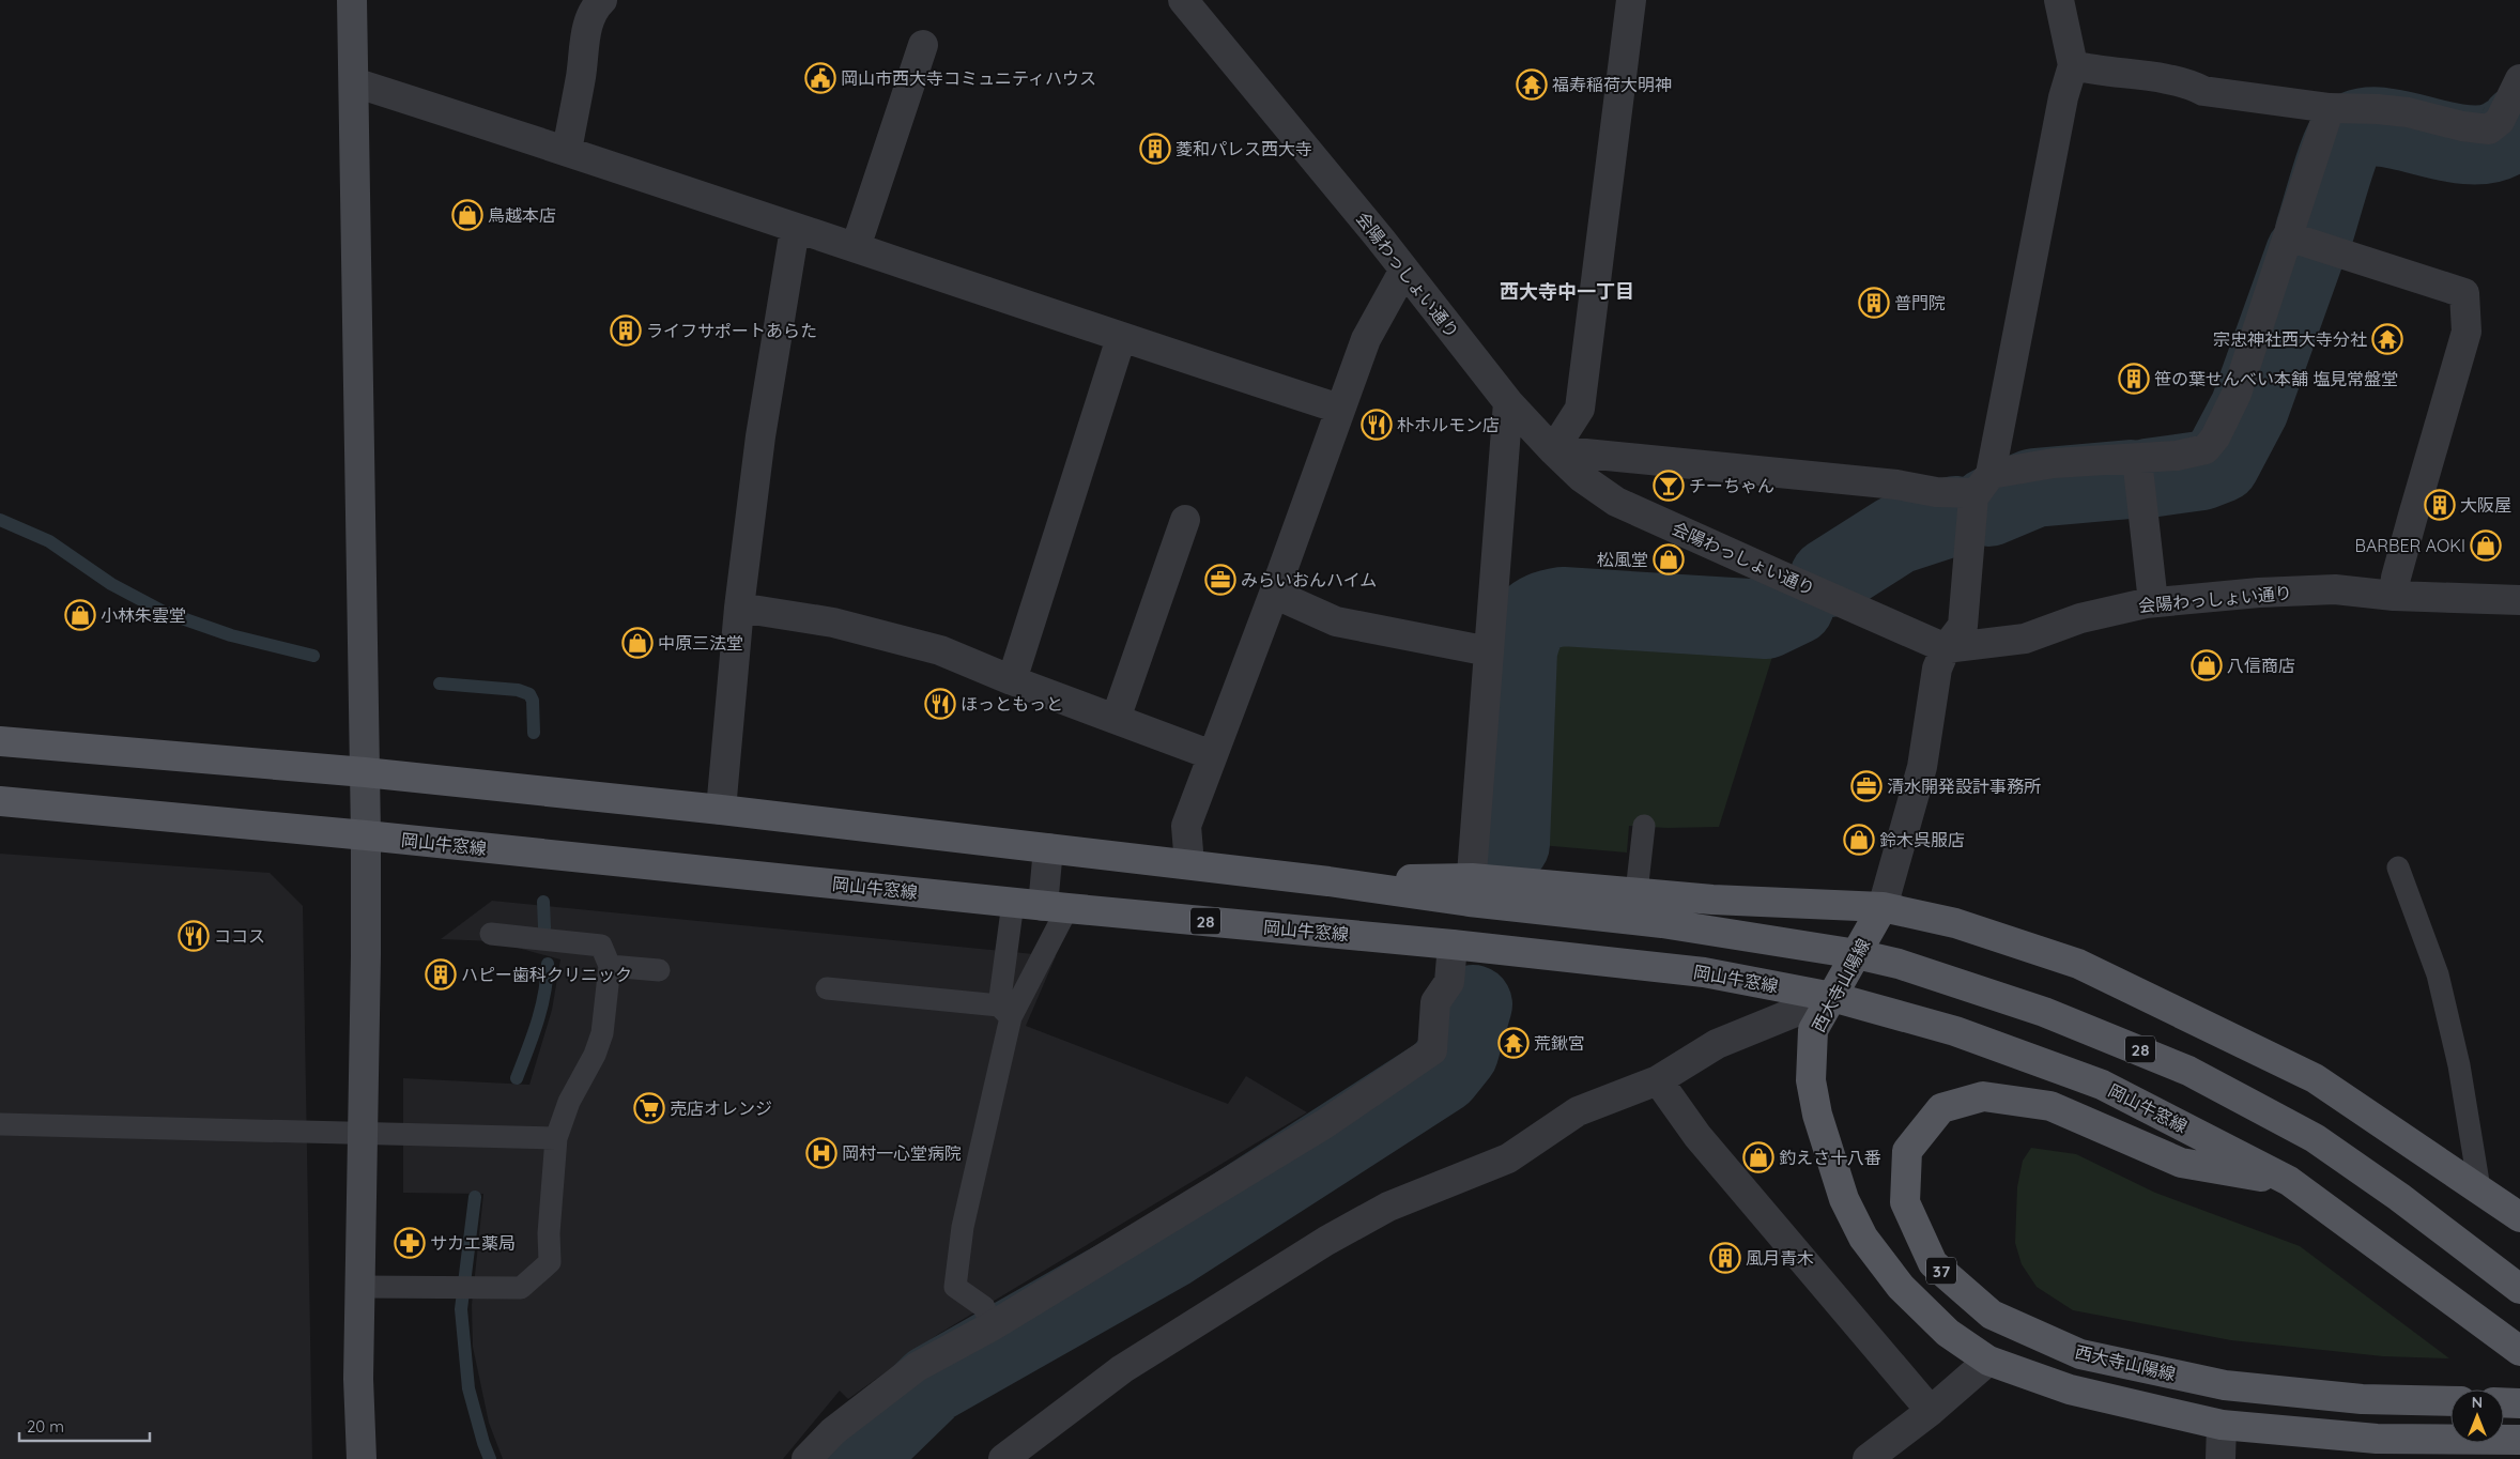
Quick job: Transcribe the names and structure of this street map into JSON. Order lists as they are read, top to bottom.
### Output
{
  "streets": {
    "main road": [
      "岡山牛窓線",
      "28",
      "西大寺山陽線",
      "37"
    ],
    "street": ["会陽わっしょい通り"]
  },
  "crossings": [
    ["岡山牛窓線", "西大寺山陽線"],
    ["28", "西大寺山陽線"]
  ],
  "districts": ["西大寺中一丁目"],
  "places": {
    "public building": ["岡山市西大寺コミュニティハウス"],
    "temple": ["福寿稲荷大明神", "宗忠神社西大寺分社", "荒鍬宮"],
    "building": [
      "菱和パレス西大寺",
      "普門院",
      "ライフサポートあらた",
      "笹の葉せんべい本舗 塩見常盤堂",
      "大阪屋",
      "ハピー歯科クリニック",
      "風月青木"
    ],
    "shop": [
      "鳥越本店",
      "BARBER AOKI",
      "松風堂",
      "小林朱雲堂",
      "中原三法堂",
      "八信商店",
      "鈴木呉服店",
      "釣えさ十八番"
    ],
    "restaurant": ["朴ホルモン店", "ほっともっと", "ココス"],
    "bar": ["チーちゃん"],
    "office": ["みらいおんハイム", "清水開発設計事務所"],
    "supermarket": ["売店オレンジ"],
    "hospital": ["岡村一心堂病院"],
    "pharmacy": ["サカエ薬局"]
  },
  "scale_bar": "20 m",
  "north": "top"
}
